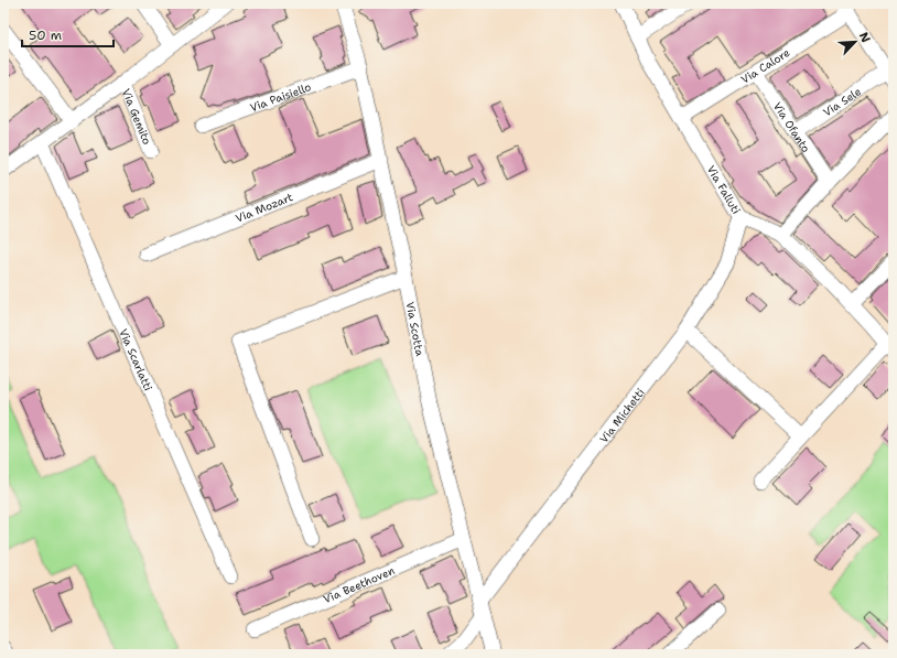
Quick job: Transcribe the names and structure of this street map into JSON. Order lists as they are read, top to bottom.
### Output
{
  "streets": {
    "street": [
      "Via Calore",
      "Via Paisiello",
      "Via Sele",
      "Via Gemito",
      "Via Ofanto",
      "Via Falluti",
      "Via Mozart",
      "Via Scotta",
      "Via Scarlatti",
      "Via Michetti",
      "Via Beethoven"
    ]
  },
  "crossings": [
    ["Via Calore", "Via Ofanto"],
    ["Via Calore", "Via Falluti"],
    ["Via Paisiello", "Via Scotta"],
    ["Via Sele", "Via Ofanto"],
    ["Via Falluti", "Via Michetti"],
    ["Via Mozart", "Via Scotta"],
    ["Via Scotta", "Via Michetti"],
    ["Via Scotta", "Via Beethoven"]
  ],
  "scale_bar": "50 m",
  "north": "top right"
}
